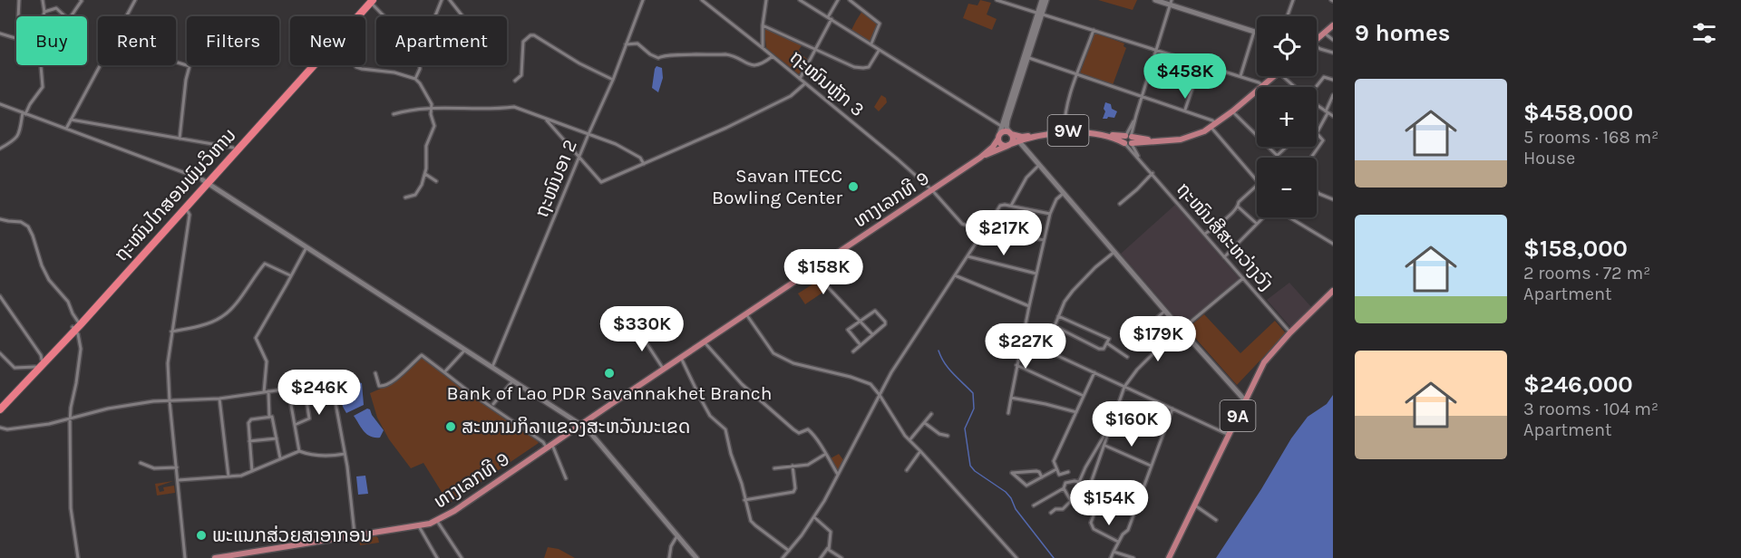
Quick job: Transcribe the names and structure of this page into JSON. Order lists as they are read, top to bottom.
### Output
{
  "streets": {
    "highway": ["ຖະໜົນໄກສອນພົມວິຫານ"],
    "main road": ["9W", "ທາງເລກທີ 9", "9A"],
    "street": ["ຖະໜົນຫຼັກ 3", "ຖະໜົນອາ 2", "ຖະໜົນສີສະຫວ່າງວົງ"]
  },
  "crossings": [
    ["ຖະໜົນຫຼັກ 3", "ທາງເລກທີ 9"],
    ["ທາງເລກທີ 9", "ຖະໜົນສີສະຫວ່າງວົງ"],
    ["ຖະໜົນສີສະຫວ່າງວົງ", "9A"]
  ],
  "places": [
    "Savan ITECC Bowling Center",
    "Bank of Lao PDR Savannakhet Branch",
    "ສະໜາມກິລາແຂວງສະຫວັນນະເຂດ",
    "ພະແນກສ່ວຍສາອາກອນ"
  ],
  "page": {
    "heading": "9 homes",
    "map_buttons": ["+", "−"],
    "chip": [
      "Buy",
      "Rent",
      "Filters",
      "New",
      "Apartment"
    ],
    "price": [
      "$458K",
      "$217K",
      "$158K",
      "$330K",
      "$179K",
      "$227K",
      "$246K",
      "$160K",
      "$154K"
    ],
    "list": [
      {
        "name": "$458,000",
        "note": "5 rooms · 168 m² · House"
      },
      {
        "name": "$158,000",
        "note": "2 rooms · 72 m² · Apartment"
      },
      {
        "name": "$246,000",
        "note": "3 rooms · 104 m² · Apartment"
      }
    ]
  }
}
